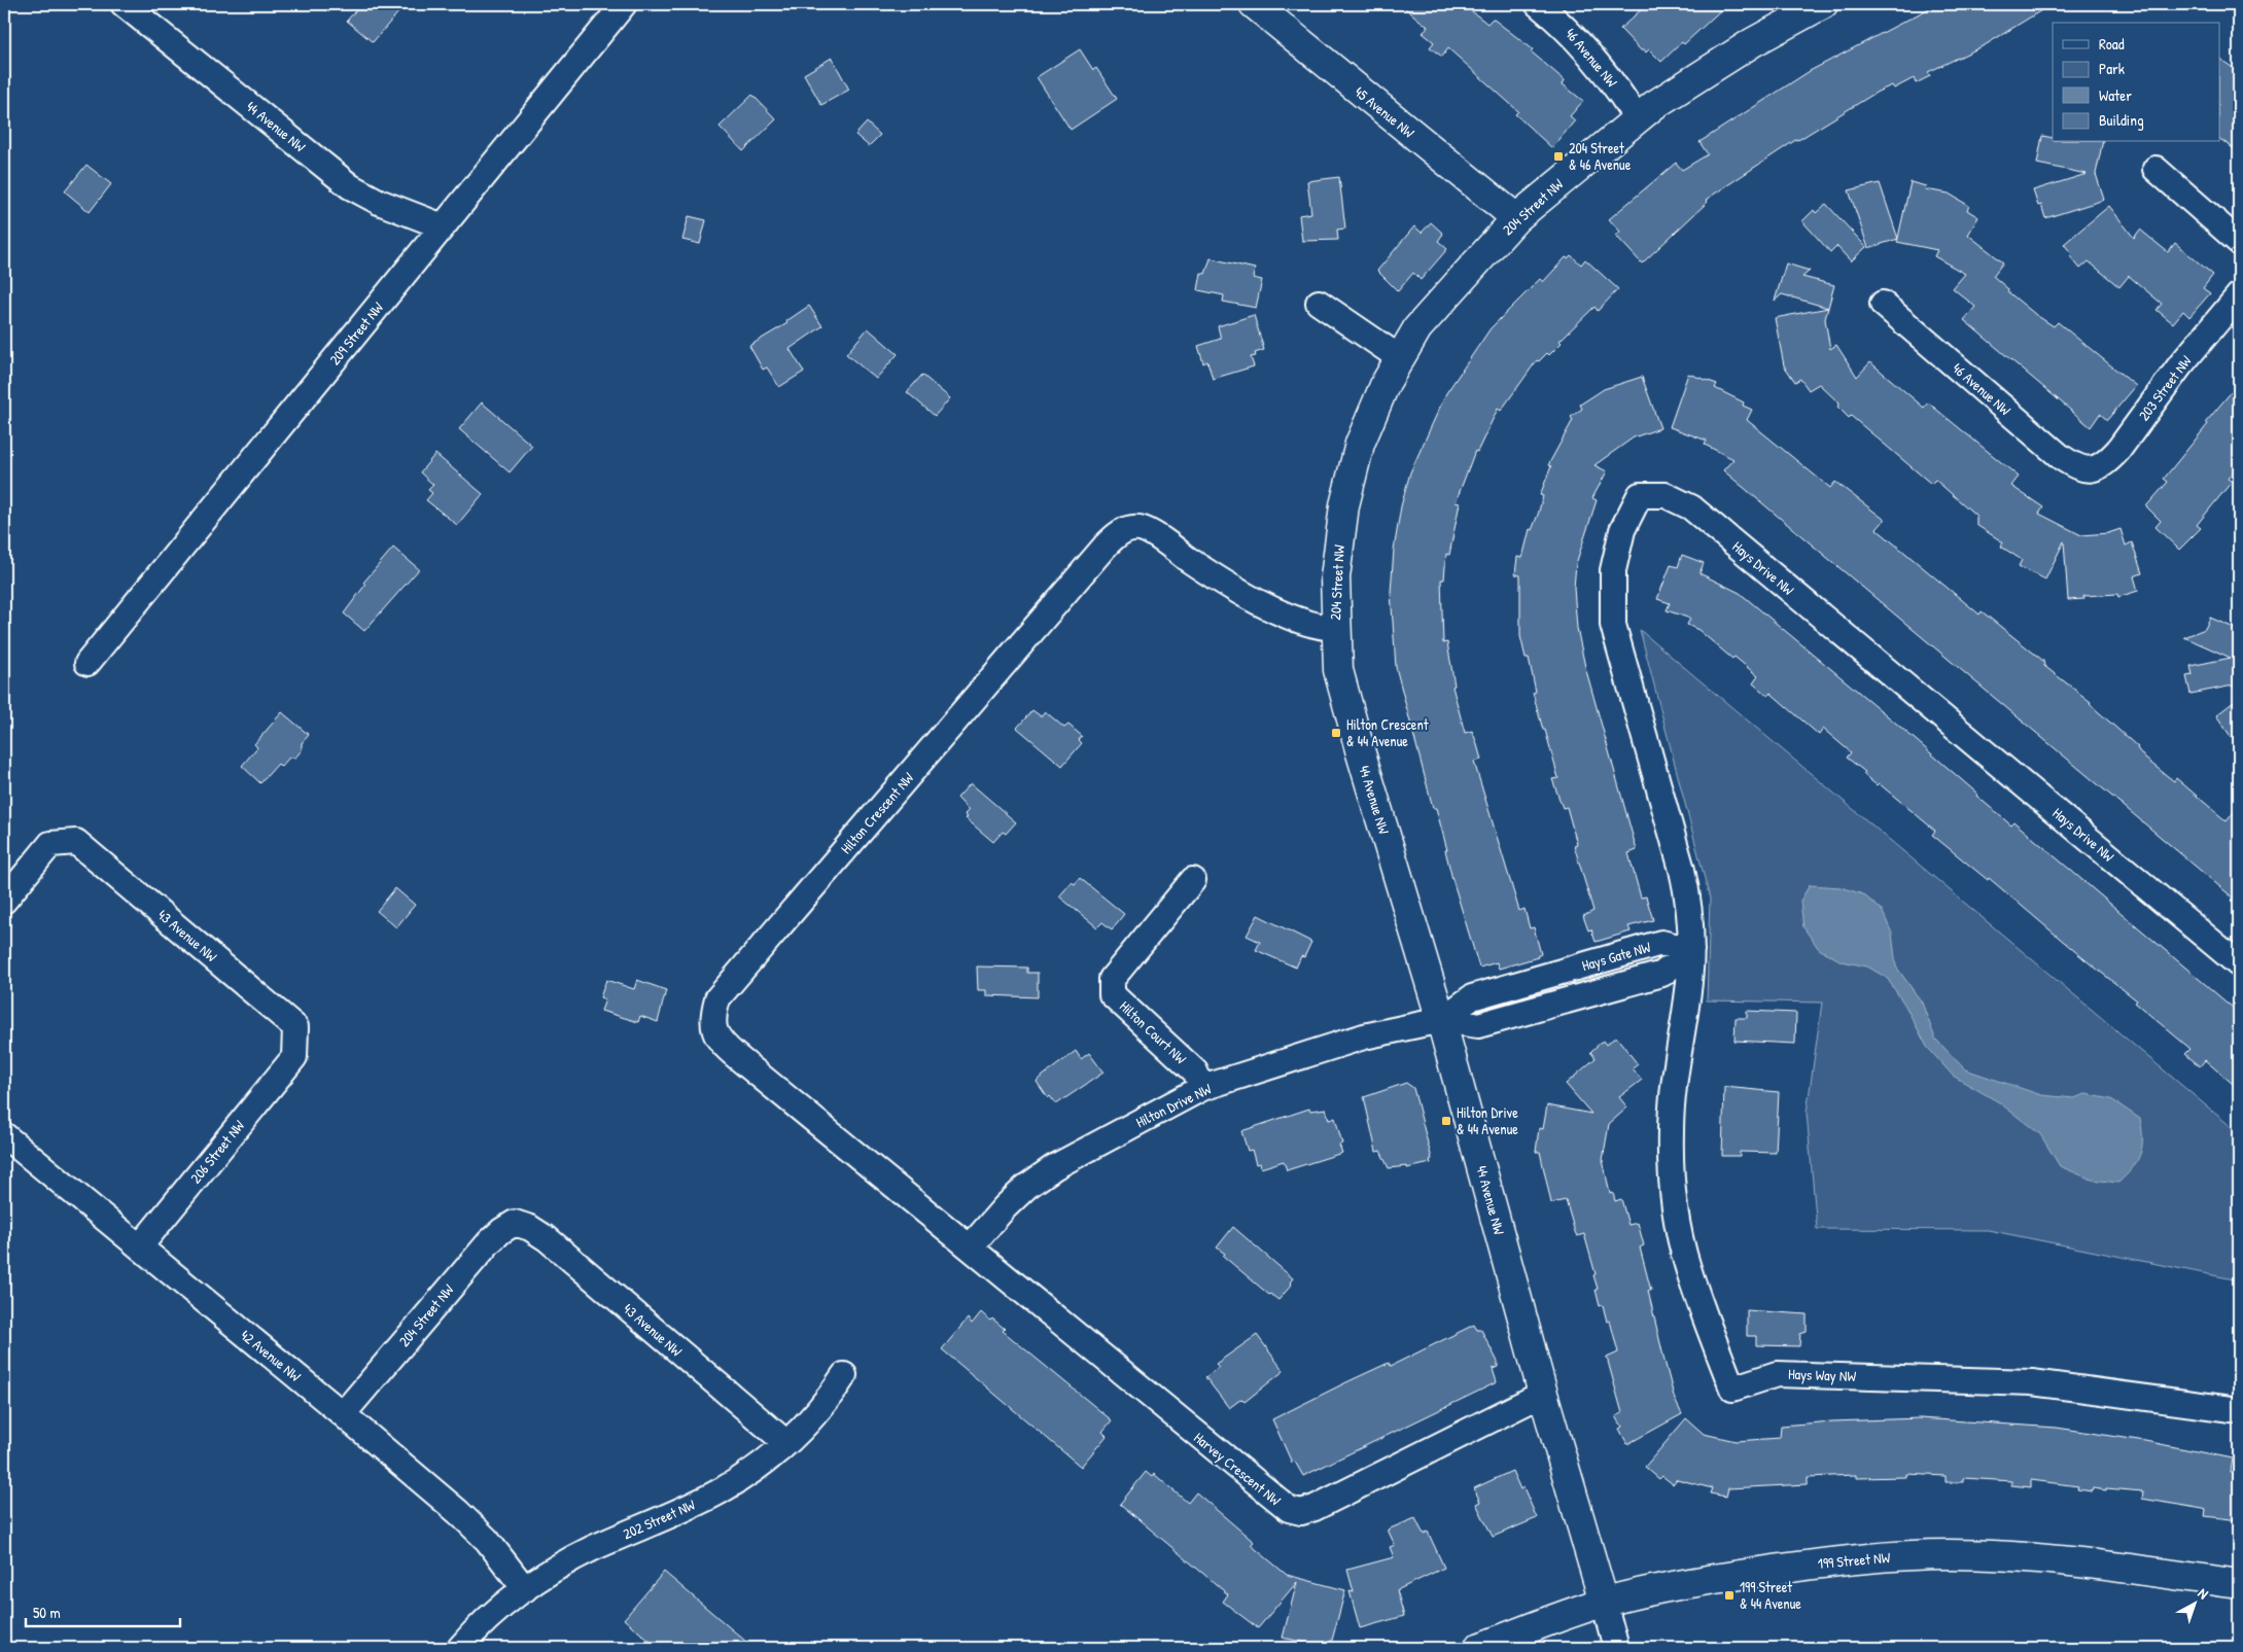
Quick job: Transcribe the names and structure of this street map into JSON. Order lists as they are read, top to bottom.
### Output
{
  "streets": {
    "street": [
      "46 Avenue NW",
      "45 Avenue NW",
      "44 Avenue NW",
      "204 Street NW",
      "209 Street NW",
      "203 Street NW",
      "Hays Drive NW",
      "Hilton Crescent NW",
      "43 Avenue NW",
      "Hays Gate NW",
      "Hilton Court NW",
      "Hilton Drive NW",
      "206 Street NW",
      "42 Avenue NW",
      "Hays Way NW",
      "Harvey Crescent NW",
      "202 Street NW",
      "199 Street NW"
    ]
  },
  "crossings": [
    ["46 Avenue NW", "204 Street NW"],
    ["46 Avenue NW", "203 Street NW"],
    ["45 Avenue NW", "204 Street NW"],
    ["44 Avenue NW", "204 Street NW"],
    ["44 Avenue NW", "209 Street NW"],
    ["44 Avenue NW", "Hays Gate NW"],
    ["44 Avenue NW", "Hilton Drive NW"],
    ["44 Avenue NW", "Harvey Crescent NW"],
    ["44 Avenue NW", "199 Street NW"],
    ["204 Street NW", "Hilton Crescent NW"],
    ["204 Street NW", "43 Avenue NW"],
    ["204 Street NW", "42 Avenue NW"],
    ["Hays Drive NW", "Hays Gate NW"],
    ["Hays Drive NW", "Hays Way NW"],
    ["Hilton Crescent NW", "Hilton Drive NW"],
    ["Hilton Crescent NW", "Harvey Crescent NW"],
    ["43 Avenue NW", "206 Street NW"],
    ["43 Avenue NW", "202 Street NW"],
    ["Hays Gate NW", "Hilton Drive NW"],
    ["Hays Gate NW", "Hays Way NW"],
    ["Hilton Court NW", "Hilton Drive NW"],
    ["Hilton Drive NW", "Harvey Crescent NW"],
    ["206 Street NW", "42 Avenue NW"],
    ["42 Avenue NW", "202 Street NW"]
  ],
  "places": {
    "transit": [
      "204 Street & 46 Avenue",
      "Hilton Crescent & 44 Avenue",
      "Hilton Drive & 44 Avenue",
      "199 Street & 44 Avenue"
    ]
  },
  "legend": [
    "Road",
    "Park",
    "Water",
    "Building"
  ],
  "scale_bar": "50 m",
  "north": "top right"
}
